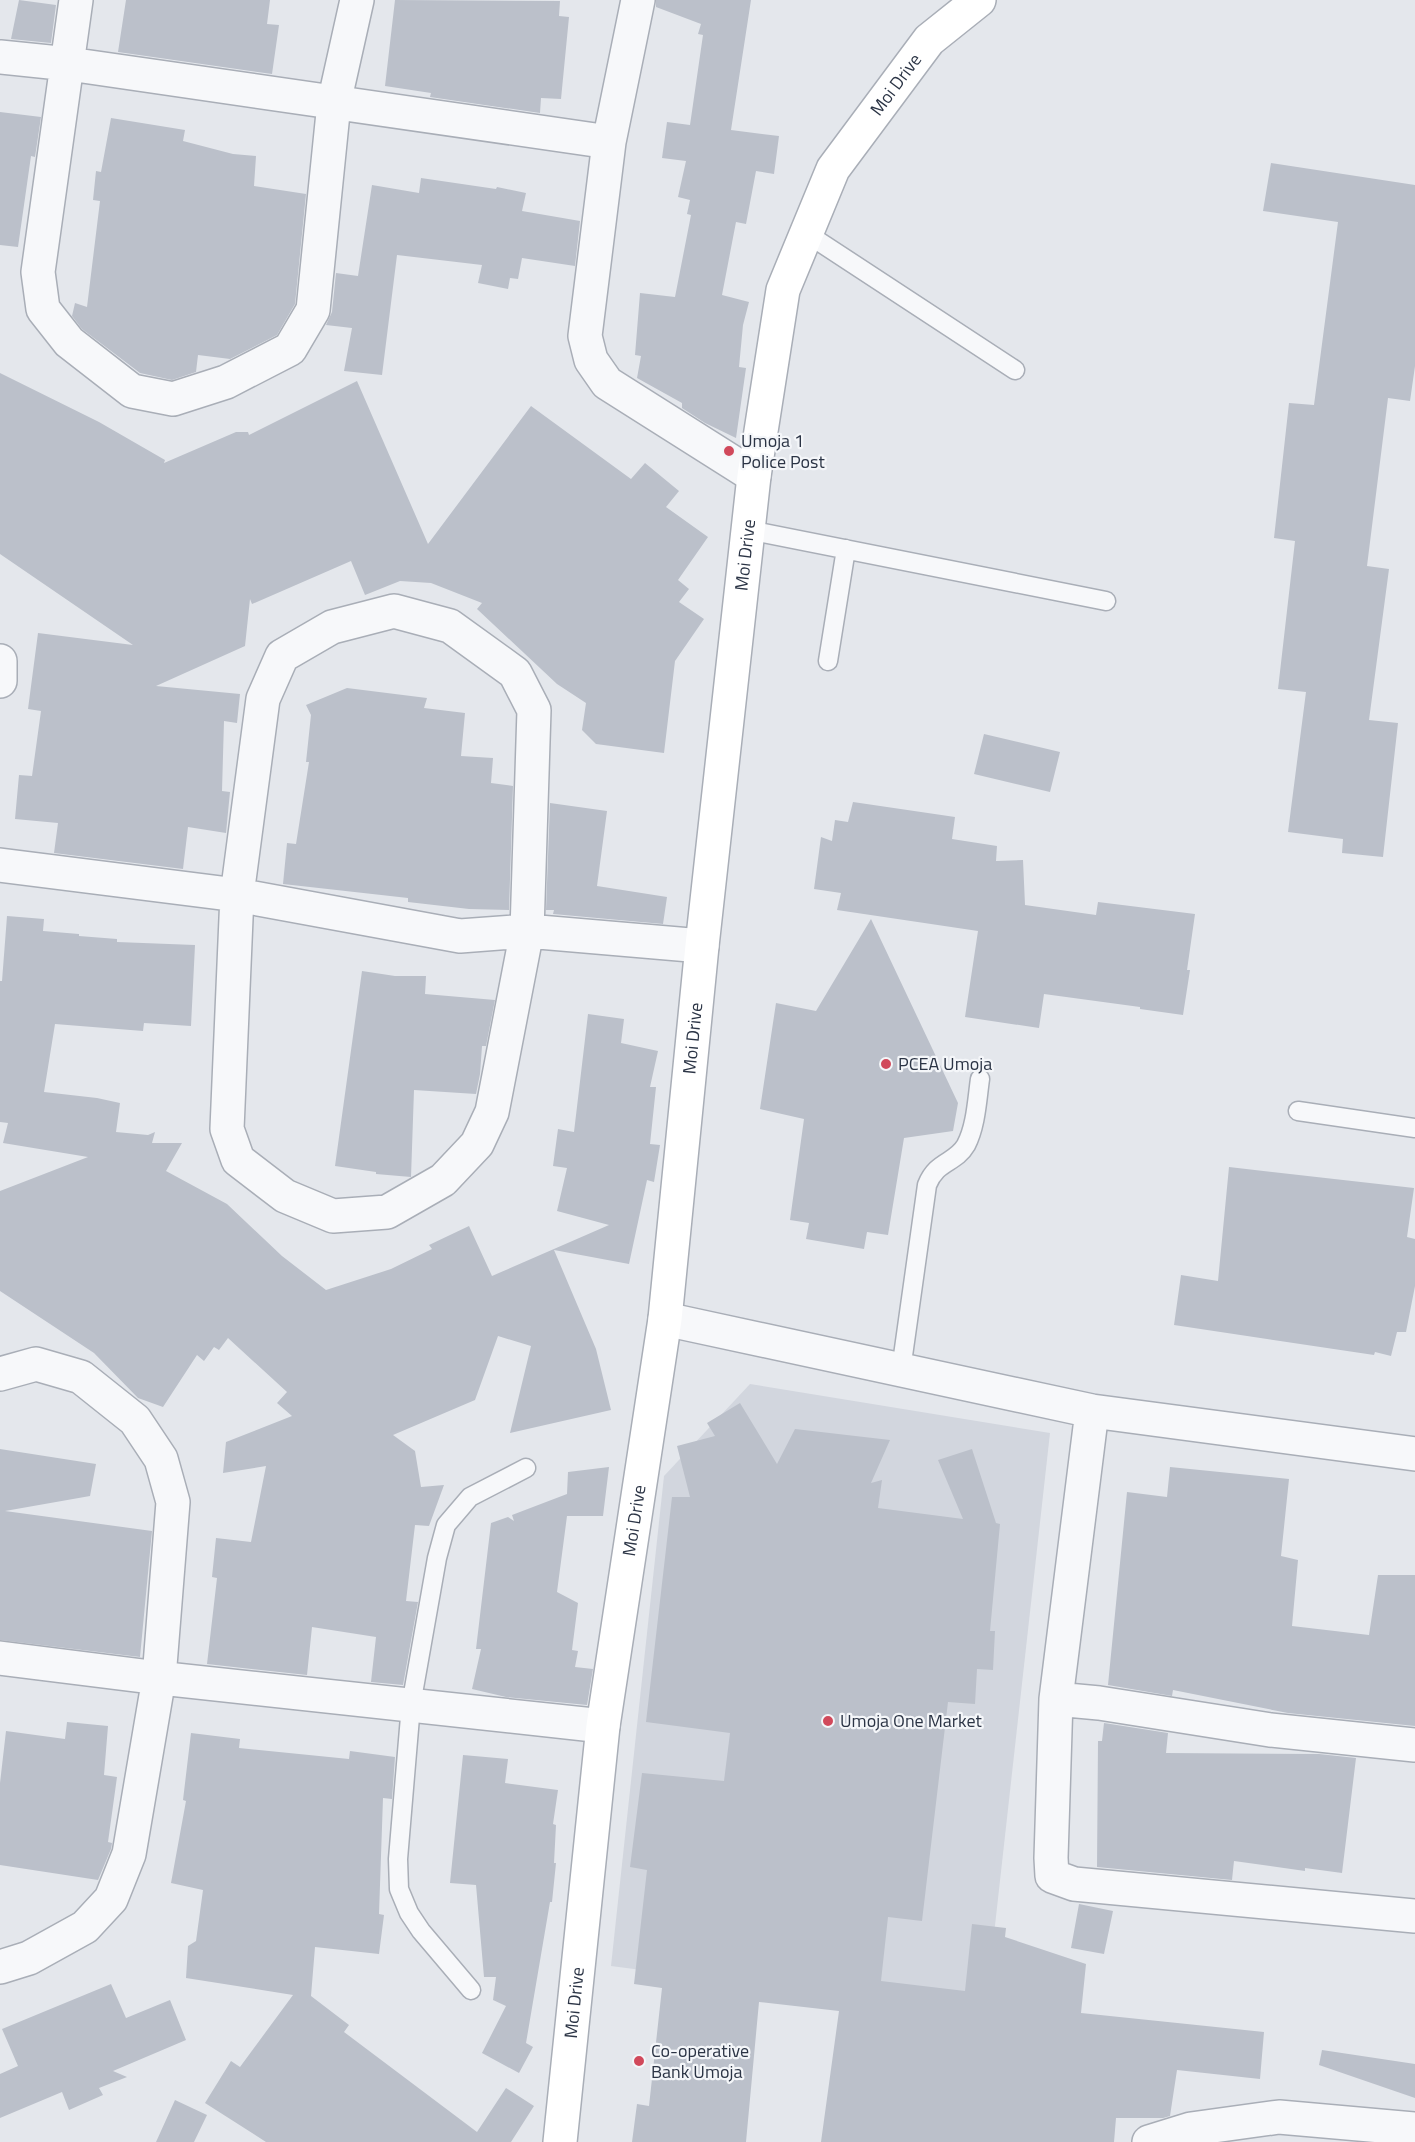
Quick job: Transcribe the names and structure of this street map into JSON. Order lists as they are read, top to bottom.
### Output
{
  "streets": {
    "street": ["Moi Drive"]
  },
  "places": [
    "Umoja 1 Police Post",
    "PCEA Umoja",
    "Umoja One Market",
    "Co-operative Bank Umoja"
  ]
}
